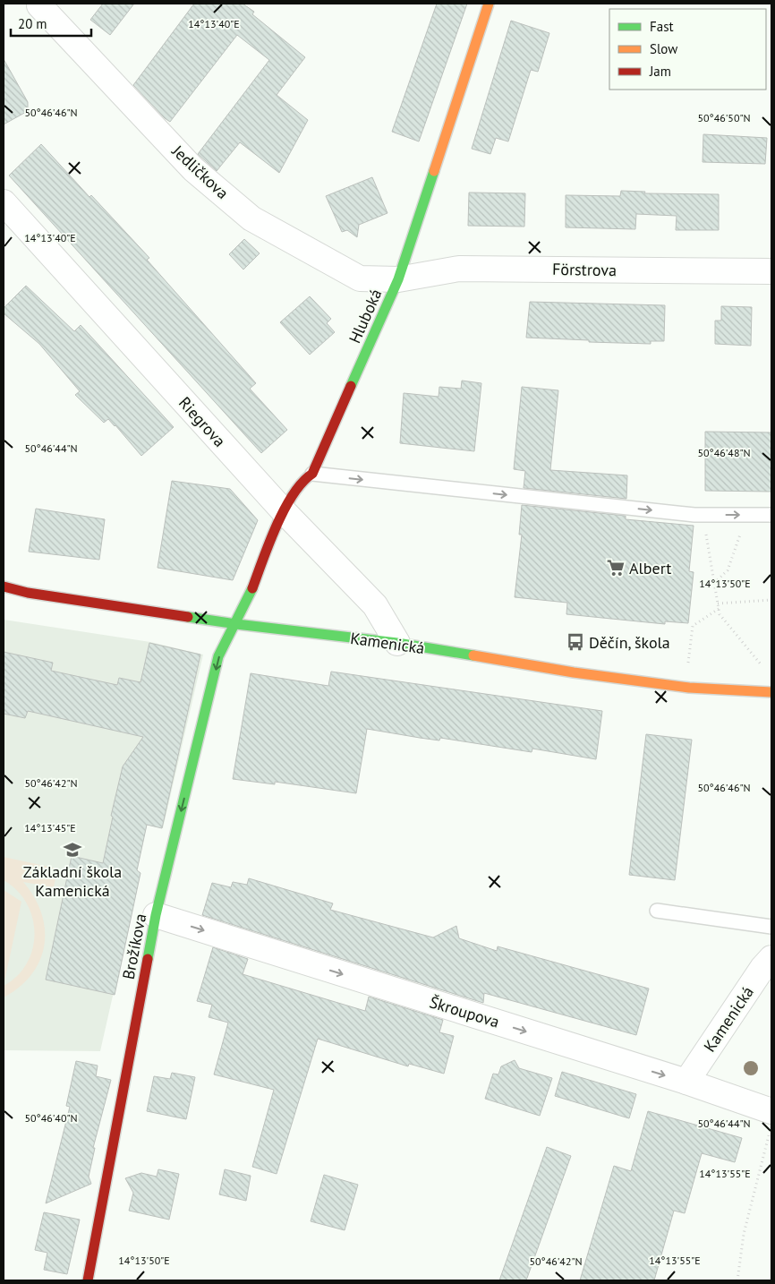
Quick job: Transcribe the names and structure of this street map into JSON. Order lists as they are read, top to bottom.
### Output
{
  "streets": {
    "street": [
      "Jedličkova",
      "Förstrova",
      "Hluboká",
      "Riegrova",
      "Kamenická",
      "Brožíkova",
      "Škroupova"
    ]
  },
  "crossings": [
    ["Jedličkova", "Förstrova"],
    ["Jedličkova", "Hluboká"],
    ["Förstrova", "Hluboká"],
    ["Hluboká", "Riegrova"],
    ["Hluboká", "Kamenická"],
    ["Hluboká", "Brožíkova"],
    ["Riegrova", "Kamenická"],
    ["Kamenická", "Brožíkova"],
    ["Kamenická", "Škroupova"],
    ["Brožíkova", "Škroupova"]
  ],
  "one_way": ["Brožíkova", "Škroupova"],
  "places": {
    "supermarket": ["Albert"],
    "bus stop": ["Děčín, škola"],
    "school or university": ["Základní škola Kamenická"]
  },
  "legend": ["Fast", "Slow", "Jam"],
  "scale_bar": "20 m",
  "coordinates": [
    "14°13'40\"E",
    "50°46'46\"N",
    "50°46'50\"N",
    "50°46'44\"N",
    "50°46'48\"N",
    "14°13'50\"E",
    "50°46'42\"N",
    "14°13'45\"E",
    "50°46'40\"N",
    "14°13'55\"E"
  ]
}
